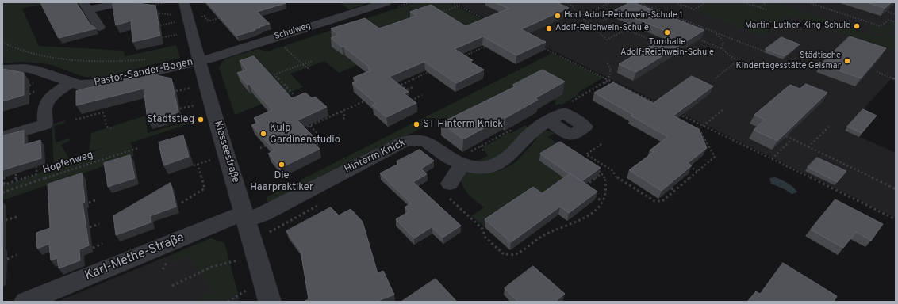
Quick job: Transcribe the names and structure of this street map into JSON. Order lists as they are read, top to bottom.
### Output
{
  "streets": {
    "street": [
      "Schulweg",
      "Pastor-Sander-Bogen",
      "Kiesseestraße",
      "Hinterm Knick",
      "Karl-Methe-Straße"
    ],
    "path": ["Hopfenweg"]
  },
  "crossings": [
    ["Schulweg", "Pastor-Sander-Bogen"],
    ["Schulweg", "Kiesseestraße"],
    ["Pastor-Sander-Bogen", "Kiesseestraße"],
    ["Kiesseestraße", "Hinterm Knick"],
    ["Kiesseestraße", "Karl-Methe-Straße"],
    ["Hinterm Knick", "Karl-Methe-Straße"]
  ],
  "places": [
    "Hort Adolf-Reichwein-Schule 1",
    "Martin-Luther-King-Schule",
    "Adolf-Reichwein-Schule",
    "Turnhalle Adolf-Reichwein-Schule",
    "Städtische Kindertagesstätte Geismar",
    "Stadtstieg",
    "ST Hinterm Knick",
    "Kulp Gardinenstudio",
    "Die Haarpraktiker"
  ]
}
